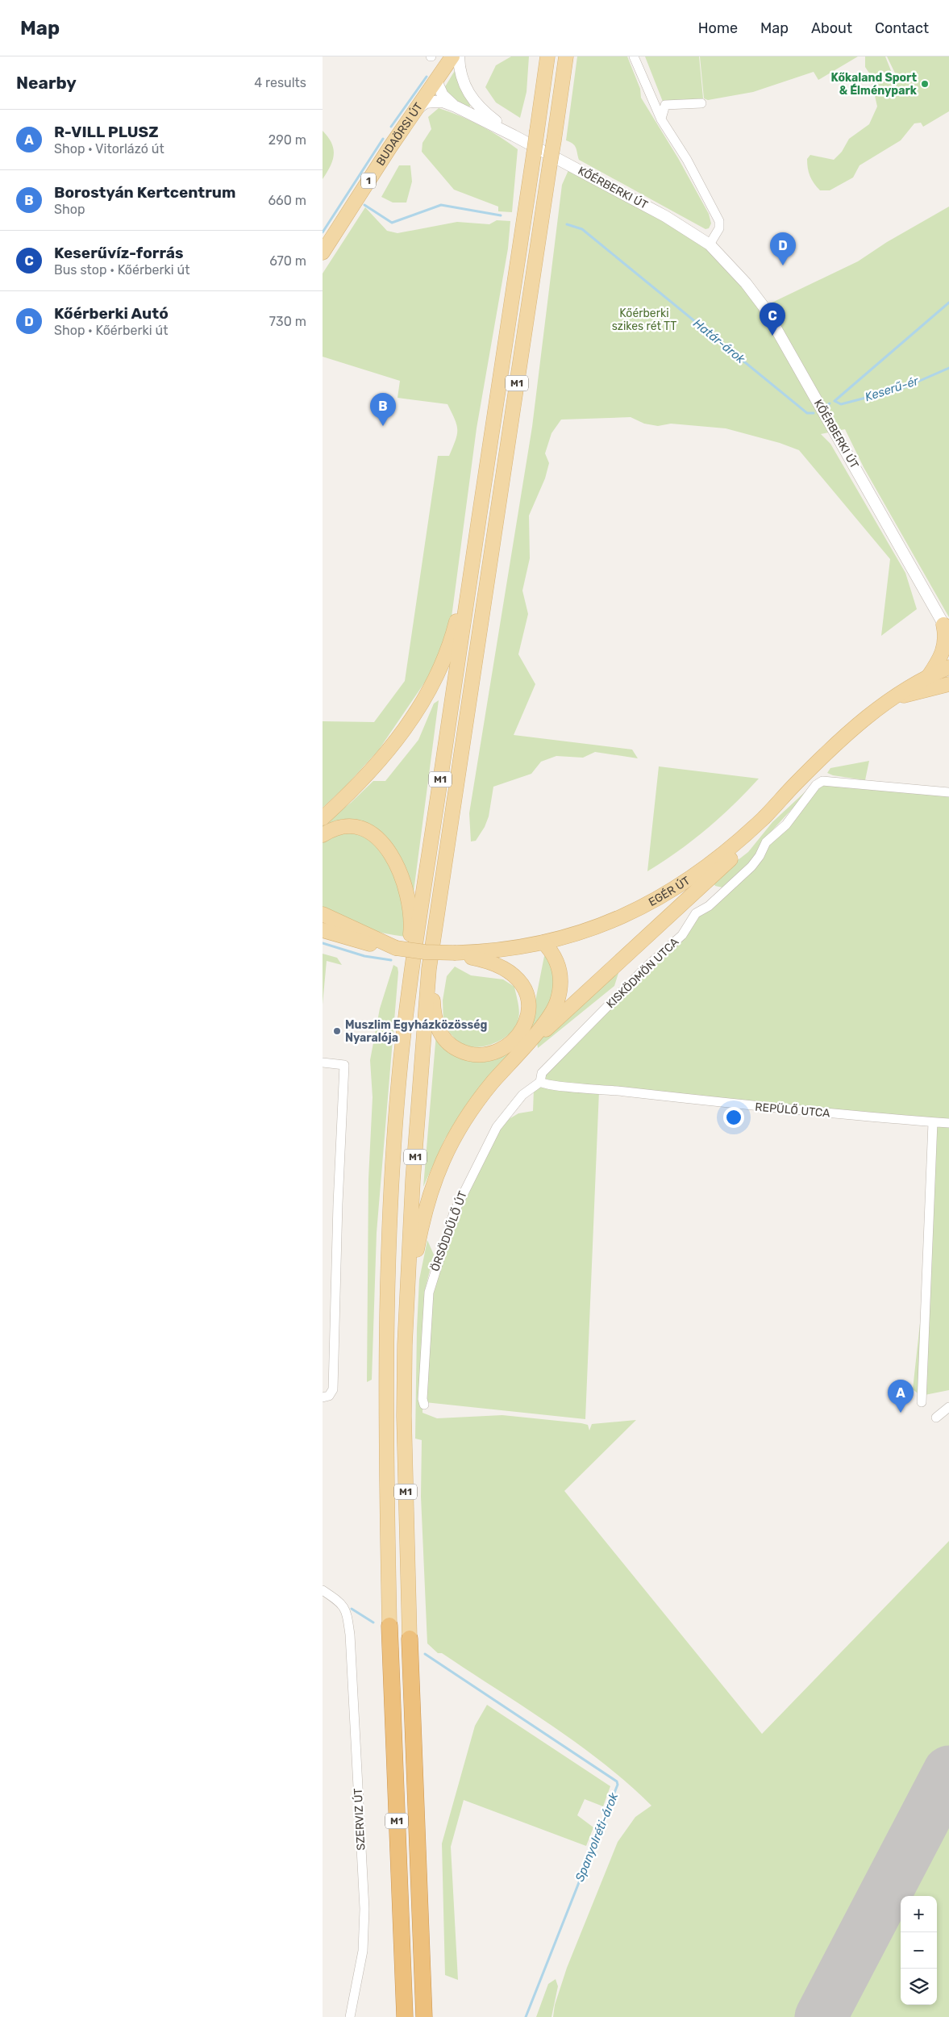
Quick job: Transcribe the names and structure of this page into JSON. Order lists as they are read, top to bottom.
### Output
{
  "streets": {
    "highway": ["M1"],
    "main road": ["BUDAÖRSI ÚT", "1", "EGÉR ÚT"],
    "street": [
      "KŐÉRBERKI ÚT",
      "KISKÖDMÖN UTCA",
      "REPÜLŐ UTCA",
      "ÖRSÖDDŰLŐ ÚT",
      "SZERVIZ ÚT"
    ]
  },
  "crossings": [
    ["BUDAÖRSI ÚT", "KŐÉRBERKI ÚT"],
    ["KISKÖDMÖN UTCA", "REPÜLŐ UTCA"],
    ["KISKÖDMÖN UTCA", "ÖRSÖDDŰLŐ ÚT"],
    ["REPÜLŐ UTCA", "ÖRSÖDDŰLŐ ÚT"]
  ],
  "water": ["Határ-árok", "Keserű-ér", "Spanyolréti-árok"],
  "parks": ["Kőérberki szikes rét TT"],
  "places": ["Kőkaland Sport & Élménypark", "Muszlim Egyházközösség Nyaralója"],
  "page": {
    "header": "Map",
    "nav": [
      "Home",
      "Map",
      "About",
      "Contact"
    ],
    "heading": ["Nearby", "4 results"],
    "list": [
      {
        "mark": "A",
        "name": "R-VILL PLUSZ",
        "note": "Shop · Vitorlázó út",
        "value": "290 m"
      },
      {
        "mark": "B",
        "name": "Borostyán Kertcentrum",
        "note": "Shop",
        "value": "660 m"
      },
      {
        "mark": "C",
        "name": "Keserűvíz-forrás",
        "note": "Bus stop · Kőérberki út",
        "value": "670 m"
      },
      {
        "mark": "D",
        "name": "Kőérberki Autó",
        "note": "Shop · Kőérberki út",
        "value": "730 m"
      }
    ],
    "pins": [
      "D",
      "C",
      "B",
      "A"
    ],
    "map_buttons": ["+", "−"]
  }
}
